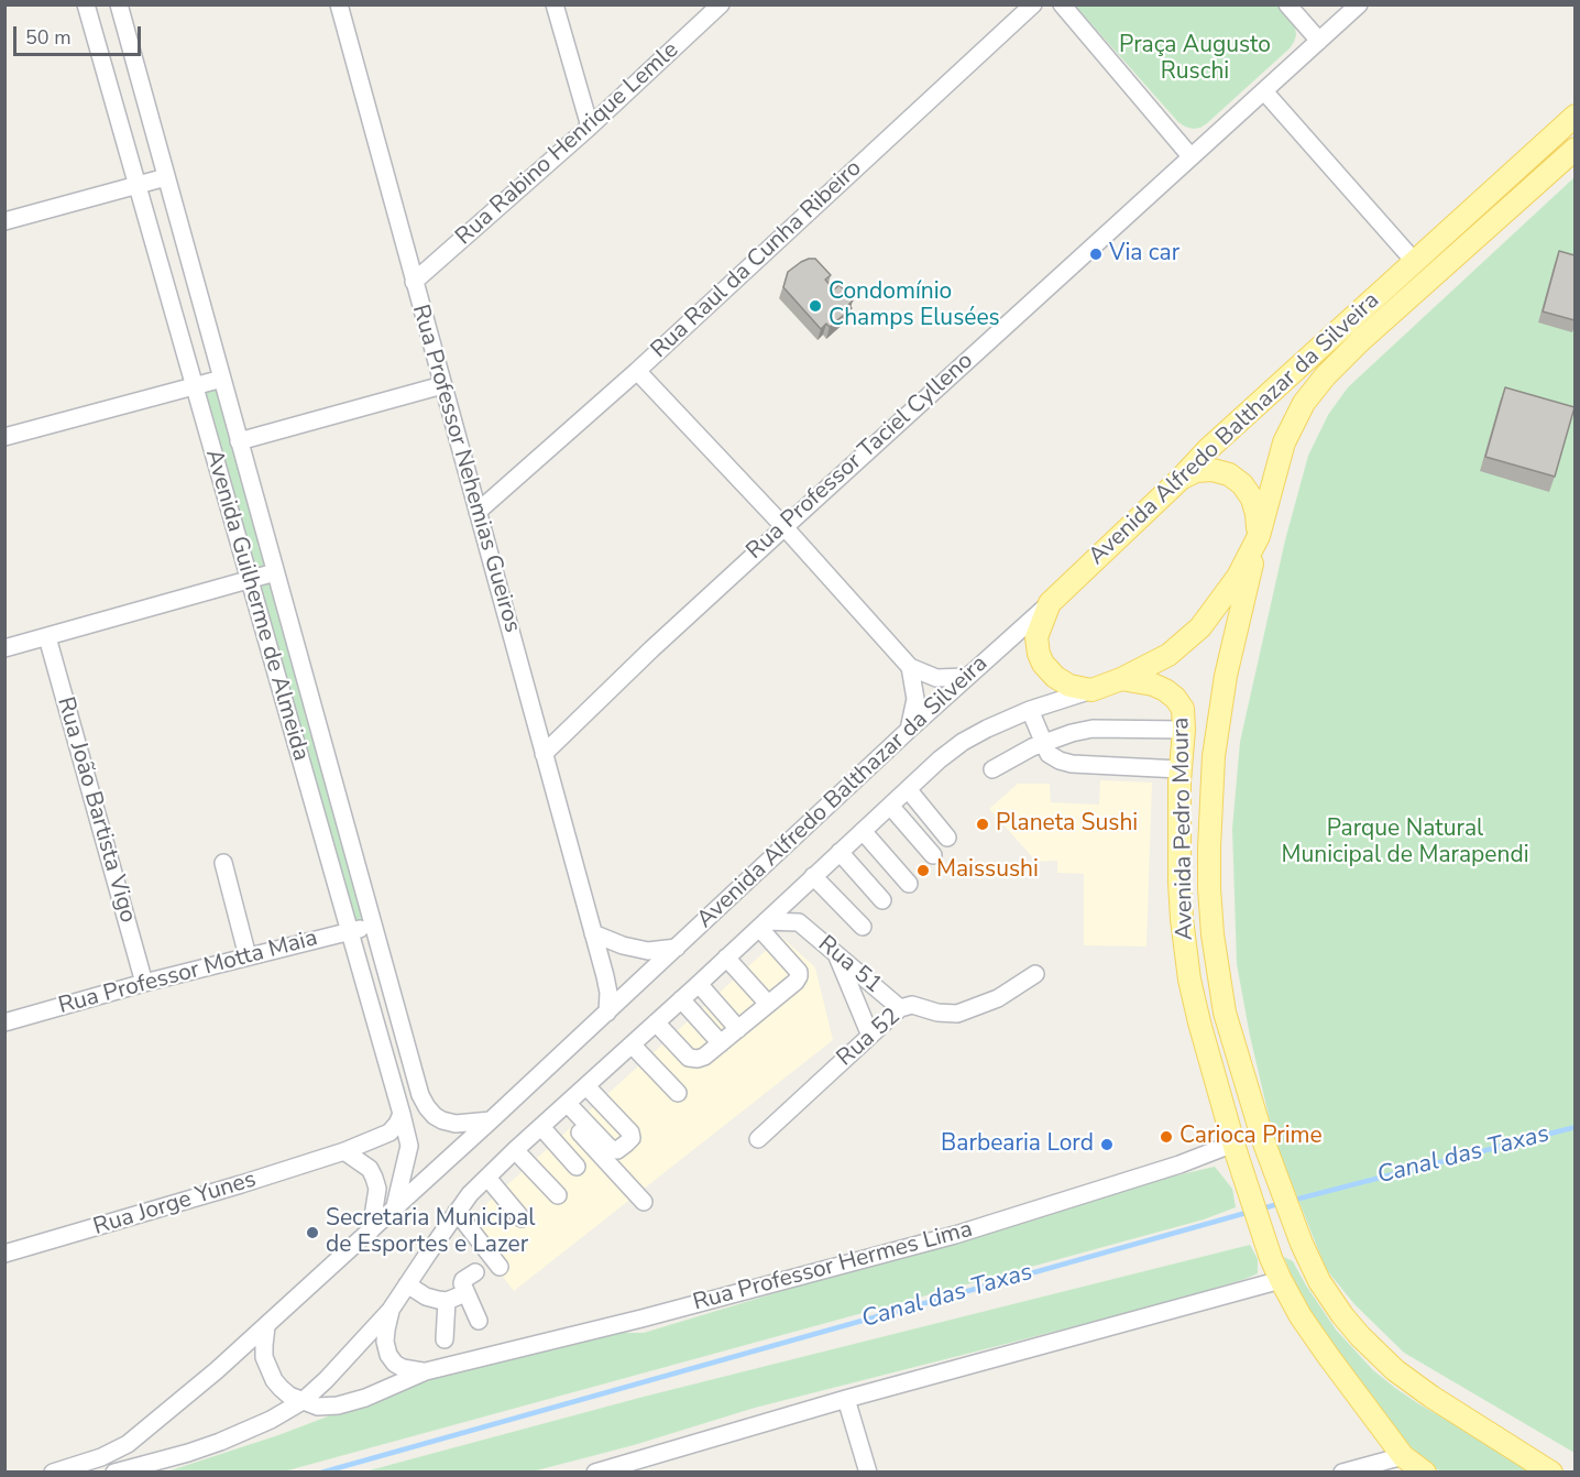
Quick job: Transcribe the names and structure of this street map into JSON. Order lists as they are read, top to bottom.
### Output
{
  "streets": {
    "main road": ["Avenida Alfredo Balthazar da Silveira", "Avenida Pedro Moura"],
    "street": [
      "Rua Rabino Henrique Lemle",
      "Rua Raul da Cunha Ribeiro",
      "Rua Professor Taciel Cylleno",
      "Rua Professor Nehemias Gueiros",
      "Avenida Guilherme de Almeida",
      "Rua João Bartista Vigo",
      "Rua 51",
      "Rua Professor Motta Maia",
      "Rua 52",
      "Rua Jorge Yunes",
      "Rua Professor Hermes Lima"
    ]
  },
  "crossings": [
    ["Rua Rabino Henrique Lemle", "Rua Professor Nehemias Gueiros"],
    ["Rua Raul da Cunha Ribeiro", "Rua Professor Nehemias Gueiros"],
    ["Avenida Alfredo Balthazar da Silveira", "Rua Professor Nehemias Gueiros"],
    ["Avenida Alfredo Balthazar da Silveira", "Avenida Guilherme de Almeida"],
    ["Avenida Alfredo Balthazar da Silveira", "Avenida Pedro Moura"],
    ["Avenida Alfredo Balthazar da Silveira", "Rua 51"],
    ["Avenida Alfredo Balthazar da Silveira", "Rua Professor Hermes Lima"],
    ["Rua Professor Taciel Cylleno", "Rua Professor Nehemias Gueiros"],
    ["Avenida Guilherme de Almeida", "Rua Professor Motta Maia"],
    ["Avenida Guilherme de Almeida", "Rua Jorge Yunes"],
    ["Rua João Bartista Vigo", "Rua Professor Motta Maia"],
    ["Avenida Pedro Moura", "Rua Professor Hermes Lima"],
    ["Rua 51", "Rua 52"]
  ],
  "water": ["Canal das Taxas"],
  "parks": ["Praça Augusto Ruschi", "Parque Natural Municipal de Marapendi"],
  "places": [
    "Via car",
    "Condomínio Champs Elusées",
    "Planeta Sushi",
    "Maissushi",
    "Carioca Prime",
    "Barbearia Lord",
    "Secretaria Municipal de Esportes e Lazer"
  ],
  "scale_bar": "50 m"
}
